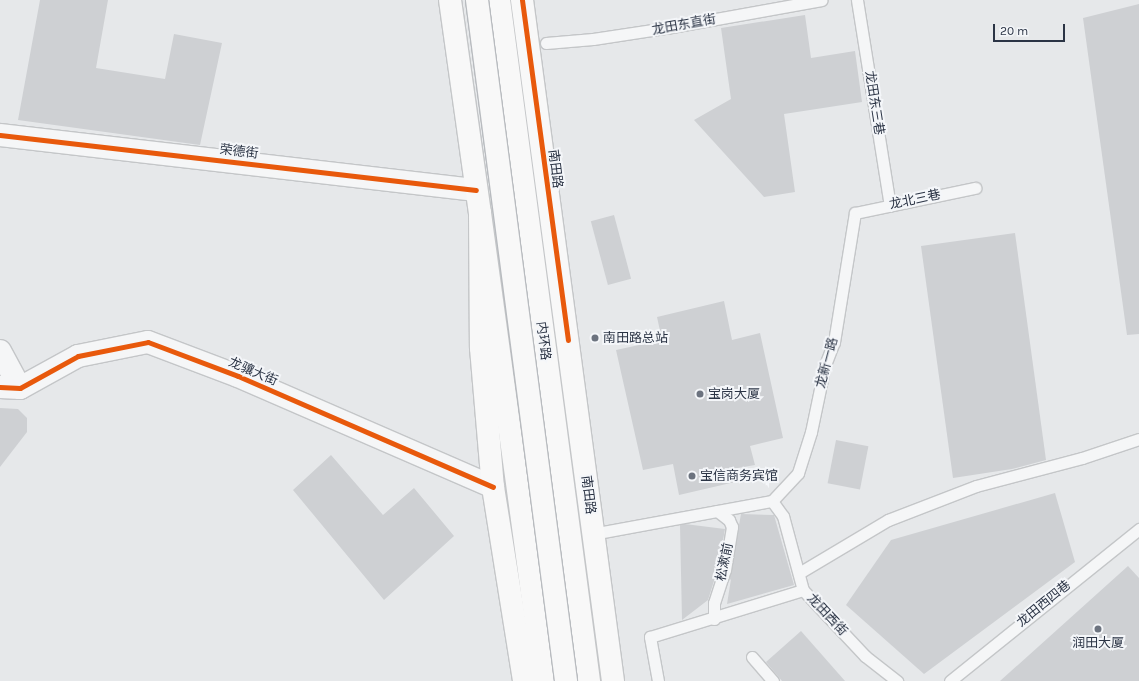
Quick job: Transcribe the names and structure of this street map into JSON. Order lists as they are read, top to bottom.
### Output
{
  "streets": {
    "main road": ["南田路", "内环路"],
    "street": ["荣德街", "龙骧大街"],
    "lane": [
      "龙田东直街",
      "龙田东三巷",
      "龙北三巷",
      "龙新一路",
      "松漱前",
      "龙田西四巷",
      "龙田西街"
    ]
  },
  "crossings": [
    ["龙田东三巷", "龙北三巷"],
    ["龙北三巷", "龙新一路"],
    ["龙新一路", "龙田西街"]
  ],
  "places": [
    "南田路总站",
    "宝岗大厦",
    "宝信商务宾馆",
    "润田大厦"
  ],
  "scale_bar": "20 m"
}
